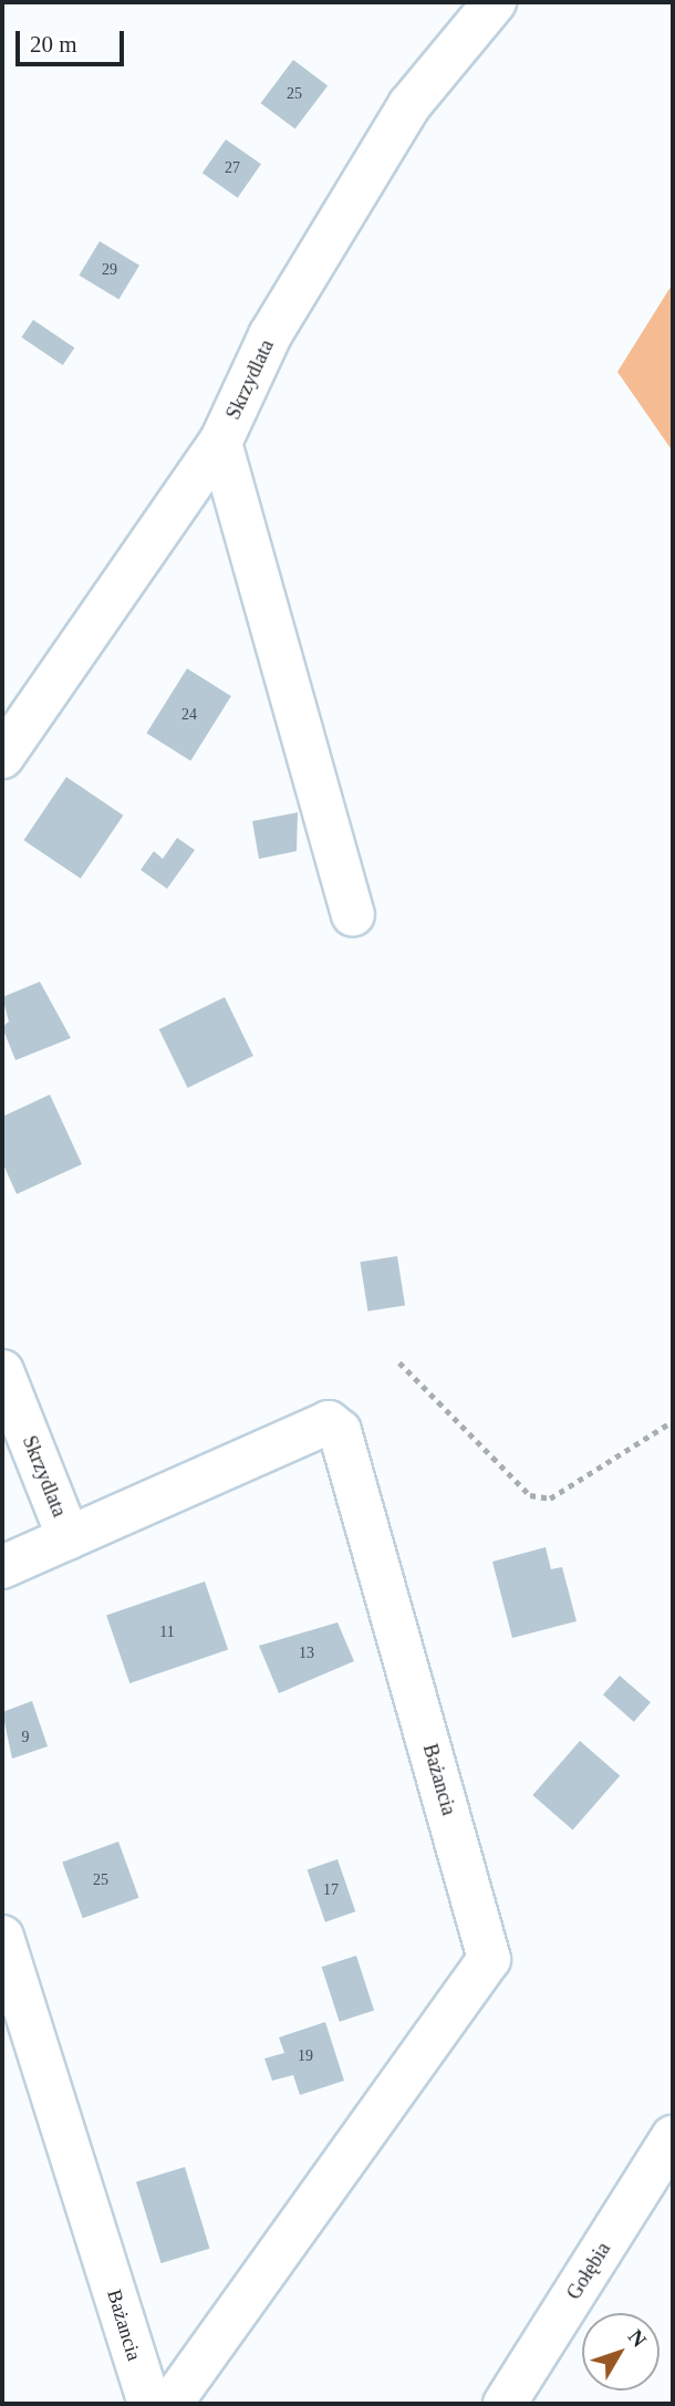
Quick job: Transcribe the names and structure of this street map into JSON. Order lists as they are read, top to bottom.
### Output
{
  "streets": {
    "street": ["Skrzydlata", "Bażancia", "Gołębia"]
  },
  "crossings": [
    ["Skrzydlata", "Bażancia"]
  ],
  "house_numbers": [
    "25",
    "27",
    "29",
    "24",
    "11",
    "13",
    "9",
    "25",
    "17",
    "19"
  ],
  "scale_bar": "20 m",
  "north": "top right"
}
